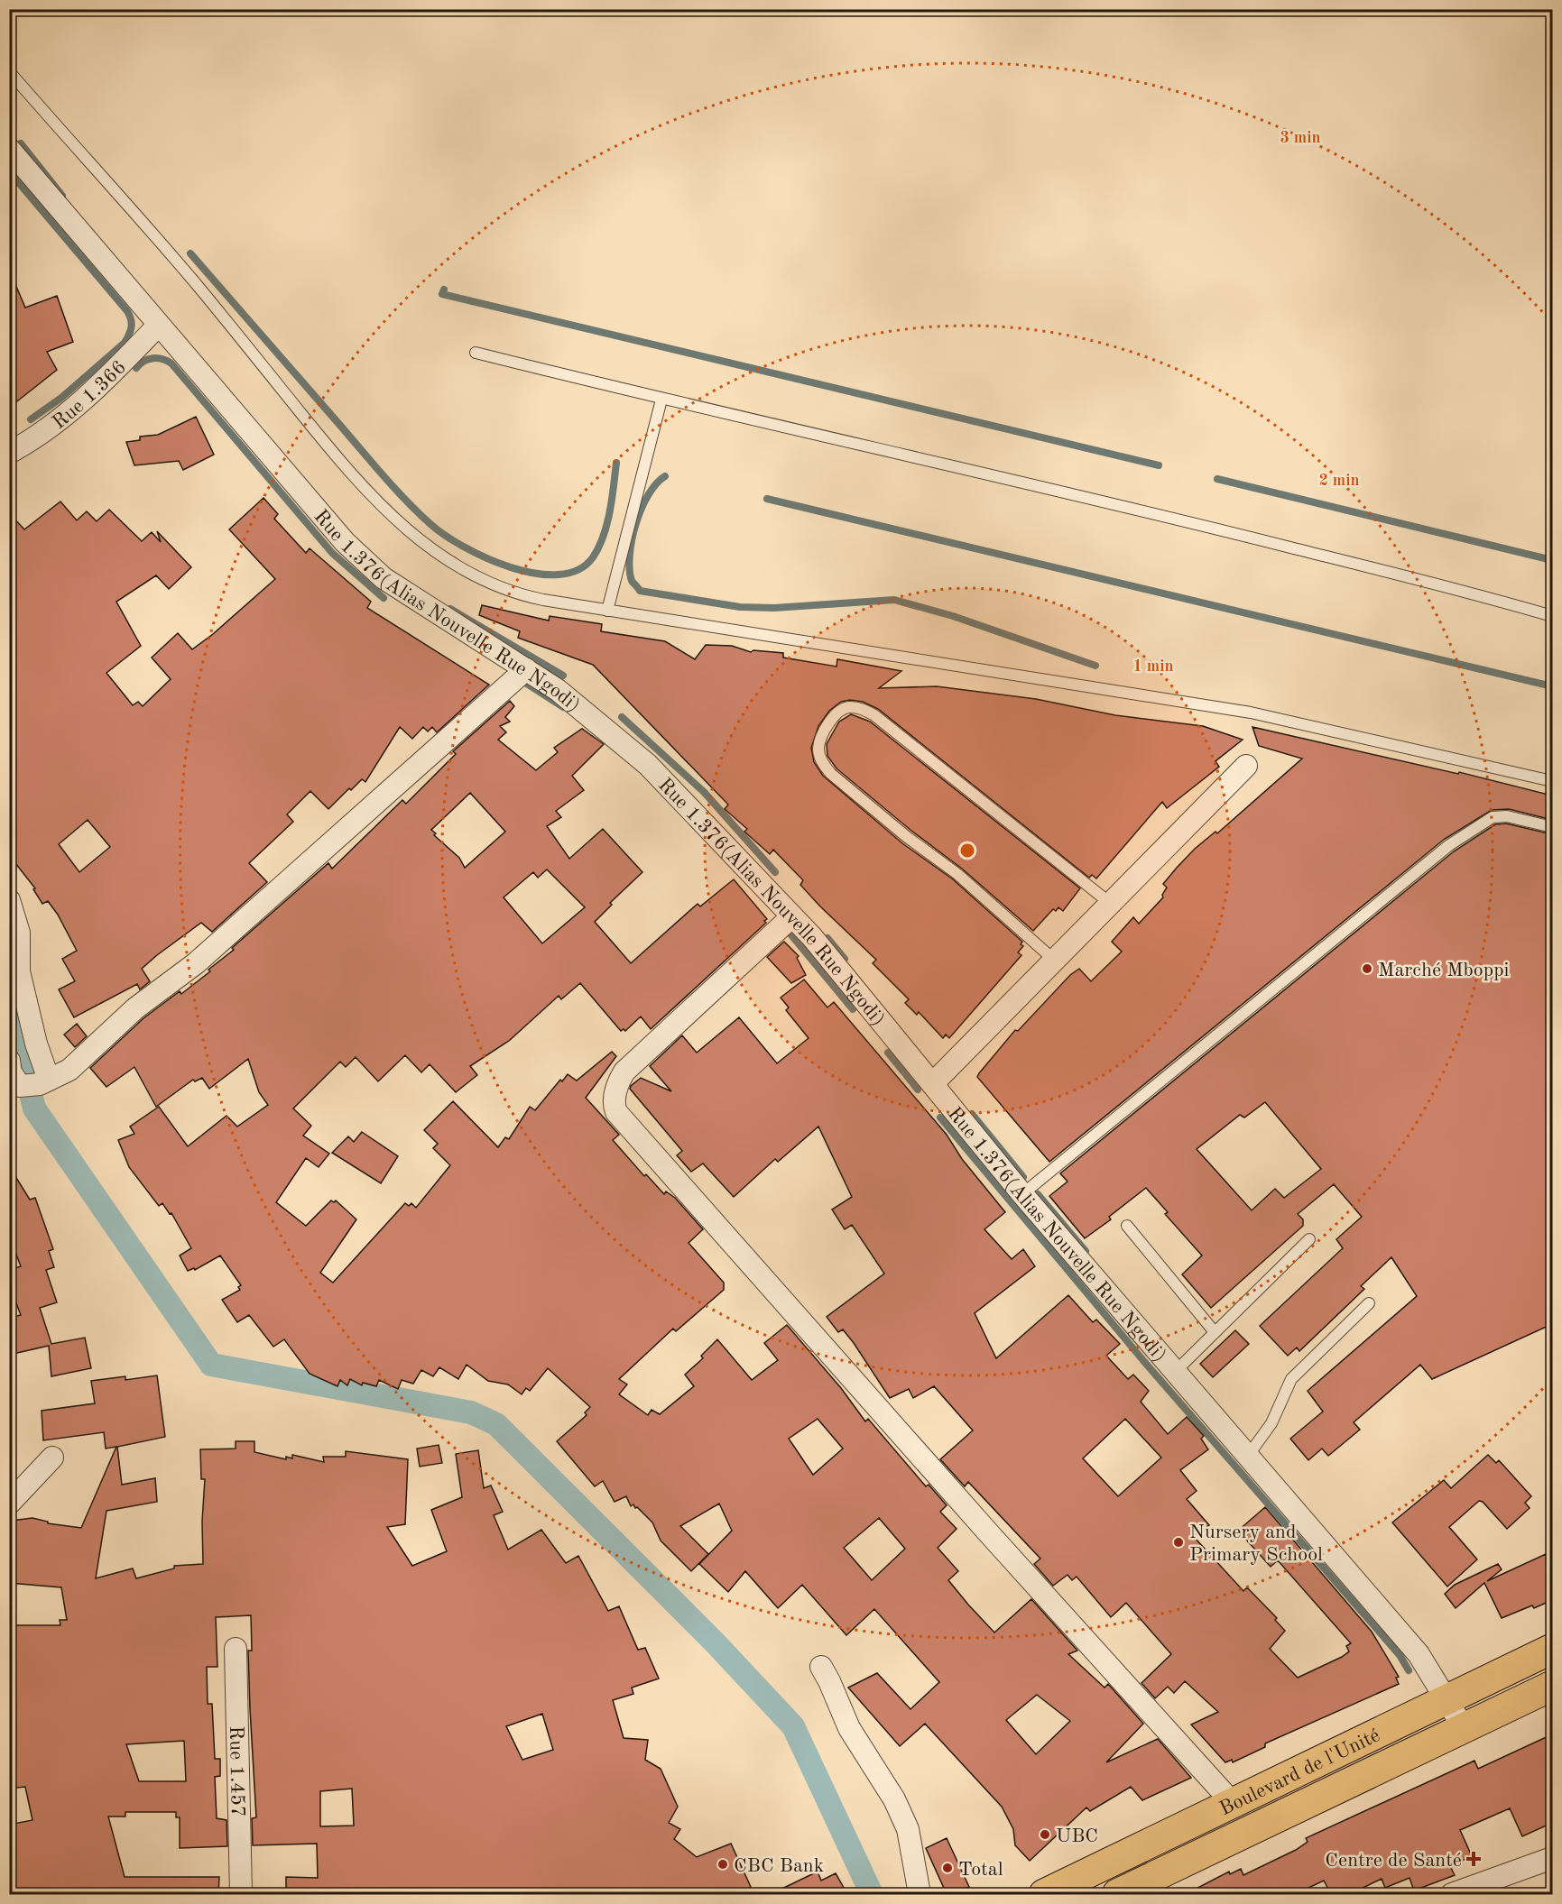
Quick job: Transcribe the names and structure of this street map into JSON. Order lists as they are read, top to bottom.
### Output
{
  "streets": {
    "main road": ["Boulevard de l'Unité"],
    "street": ["Rue 1.366", "Rue 1.376(Alias Nouvelle Rue Ngodi)", "Rue 1.457"]
  },
  "crossings": [
    ["Rue 1.366", "Rue 1.376(Alias Nouvelle Rue Ngodi)"],
    ["Rue 1.376(Alias Nouvelle Rue Ngodi)", "Boulevard de l'Unité"]
  ],
  "places": {
    "other": [
      "Marché Mboppi",
      "Nursery and Primary School",
      "UBC",
      "CBC Bank",
      "Total"
    ],
    "health": ["Centre de Santé"]
  },
  "rings": ["3 min", "2 min", "1 min"]
}
